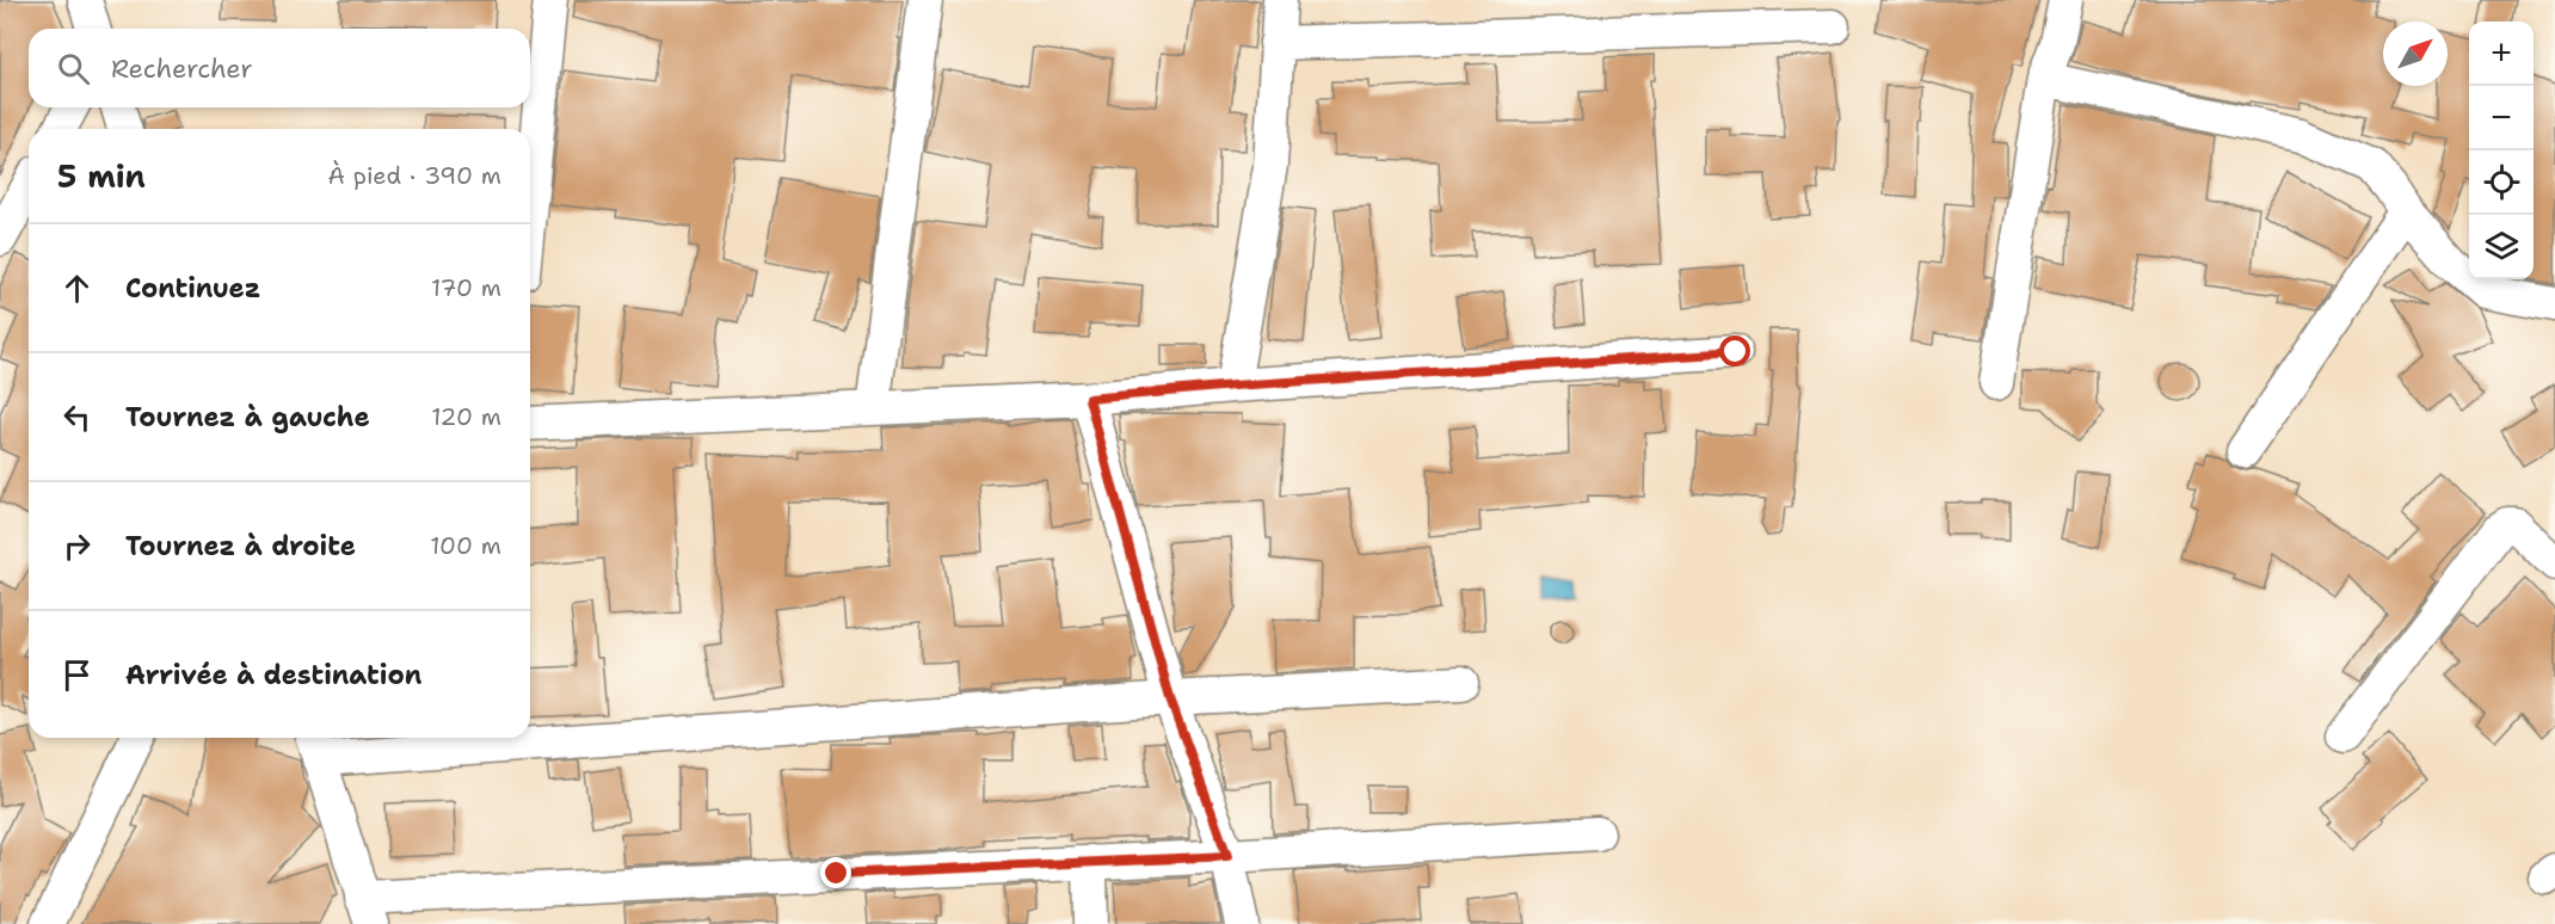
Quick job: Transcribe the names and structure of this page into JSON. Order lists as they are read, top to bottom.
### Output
{
  "north": "top right",
  "page": {
    "map_buttons": ["+", "−"],
    "search": "Rechercher",
    "heading": ["5 min", "À pied · 390 m"],
    "list": [
      ["Continuez", "170 m"],
      ["Tournez à gauche", "120 m"],
      ["Tournez à droite", "100 m"],
      "Arrivée à destination"
    ]
  }
}
